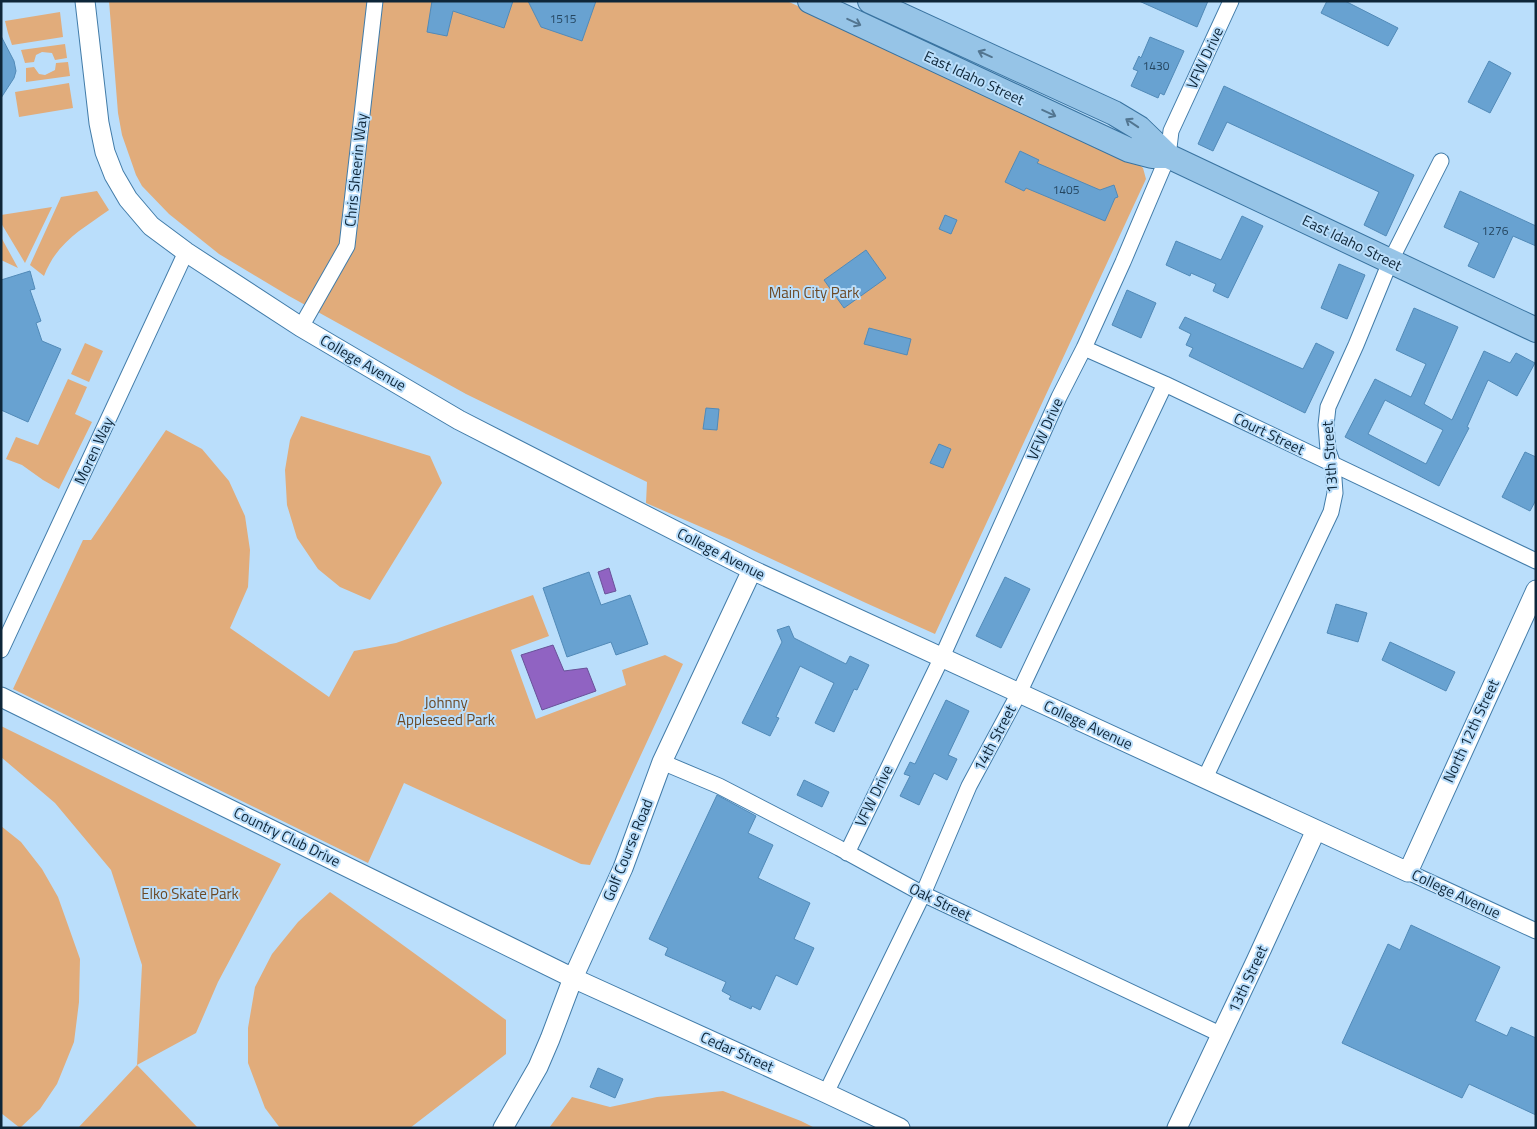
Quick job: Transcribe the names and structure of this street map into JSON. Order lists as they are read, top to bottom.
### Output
{
  "streets": {
    "main road": ["East Idaho Street"],
    "street": [
      "VFW Drive",
      "Chris Sheerin Way",
      "College Avenue",
      "Court Street",
      "Moren Way",
      "13th Street",
      "North 12th Street",
      "14th Street",
      "Country Club Drive",
      "Golf Course Road",
      "Oak Street",
      "Cedar Street"
    ]
  },
  "crossings": [
    ["VFW Drive", "East Idaho Street"],
    ["VFW Drive", "College Avenue"],
    ["VFW Drive", "Court Street"],
    ["VFW Drive", "Oak Street"],
    ["East Idaho Street", "13th Street"],
    ["Chris Sheerin Way", "College Avenue"],
    ["College Avenue", "Moren Way"],
    ["College Avenue", "13th Street"],
    ["College Avenue", "North 12th Street"],
    ["College Avenue", "14th Street"],
    ["College Avenue", "Golf Course Road"],
    ["Court Street", "13th Street"],
    ["Court Street", "14th Street"],
    ["13th Street", "Oak Street"],
    ["14th Street", "Oak Street"],
    ["14th Street", "Cedar Street"],
    ["Country Club Drive", "Golf Course Road"],
    ["Country Club Drive", "Cedar Street"],
    ["Golf Course Road", "Oak Street"],
    ["Golf Course Road", "Cedar Street"]
  ],
  "parks": ["Main City Park", "Johnny Appleseed Park", "Elko Skate Park"],
  "house_numbers": [
    "1515",
    "1430",
    "1405",
    "1276"
  ]
}
